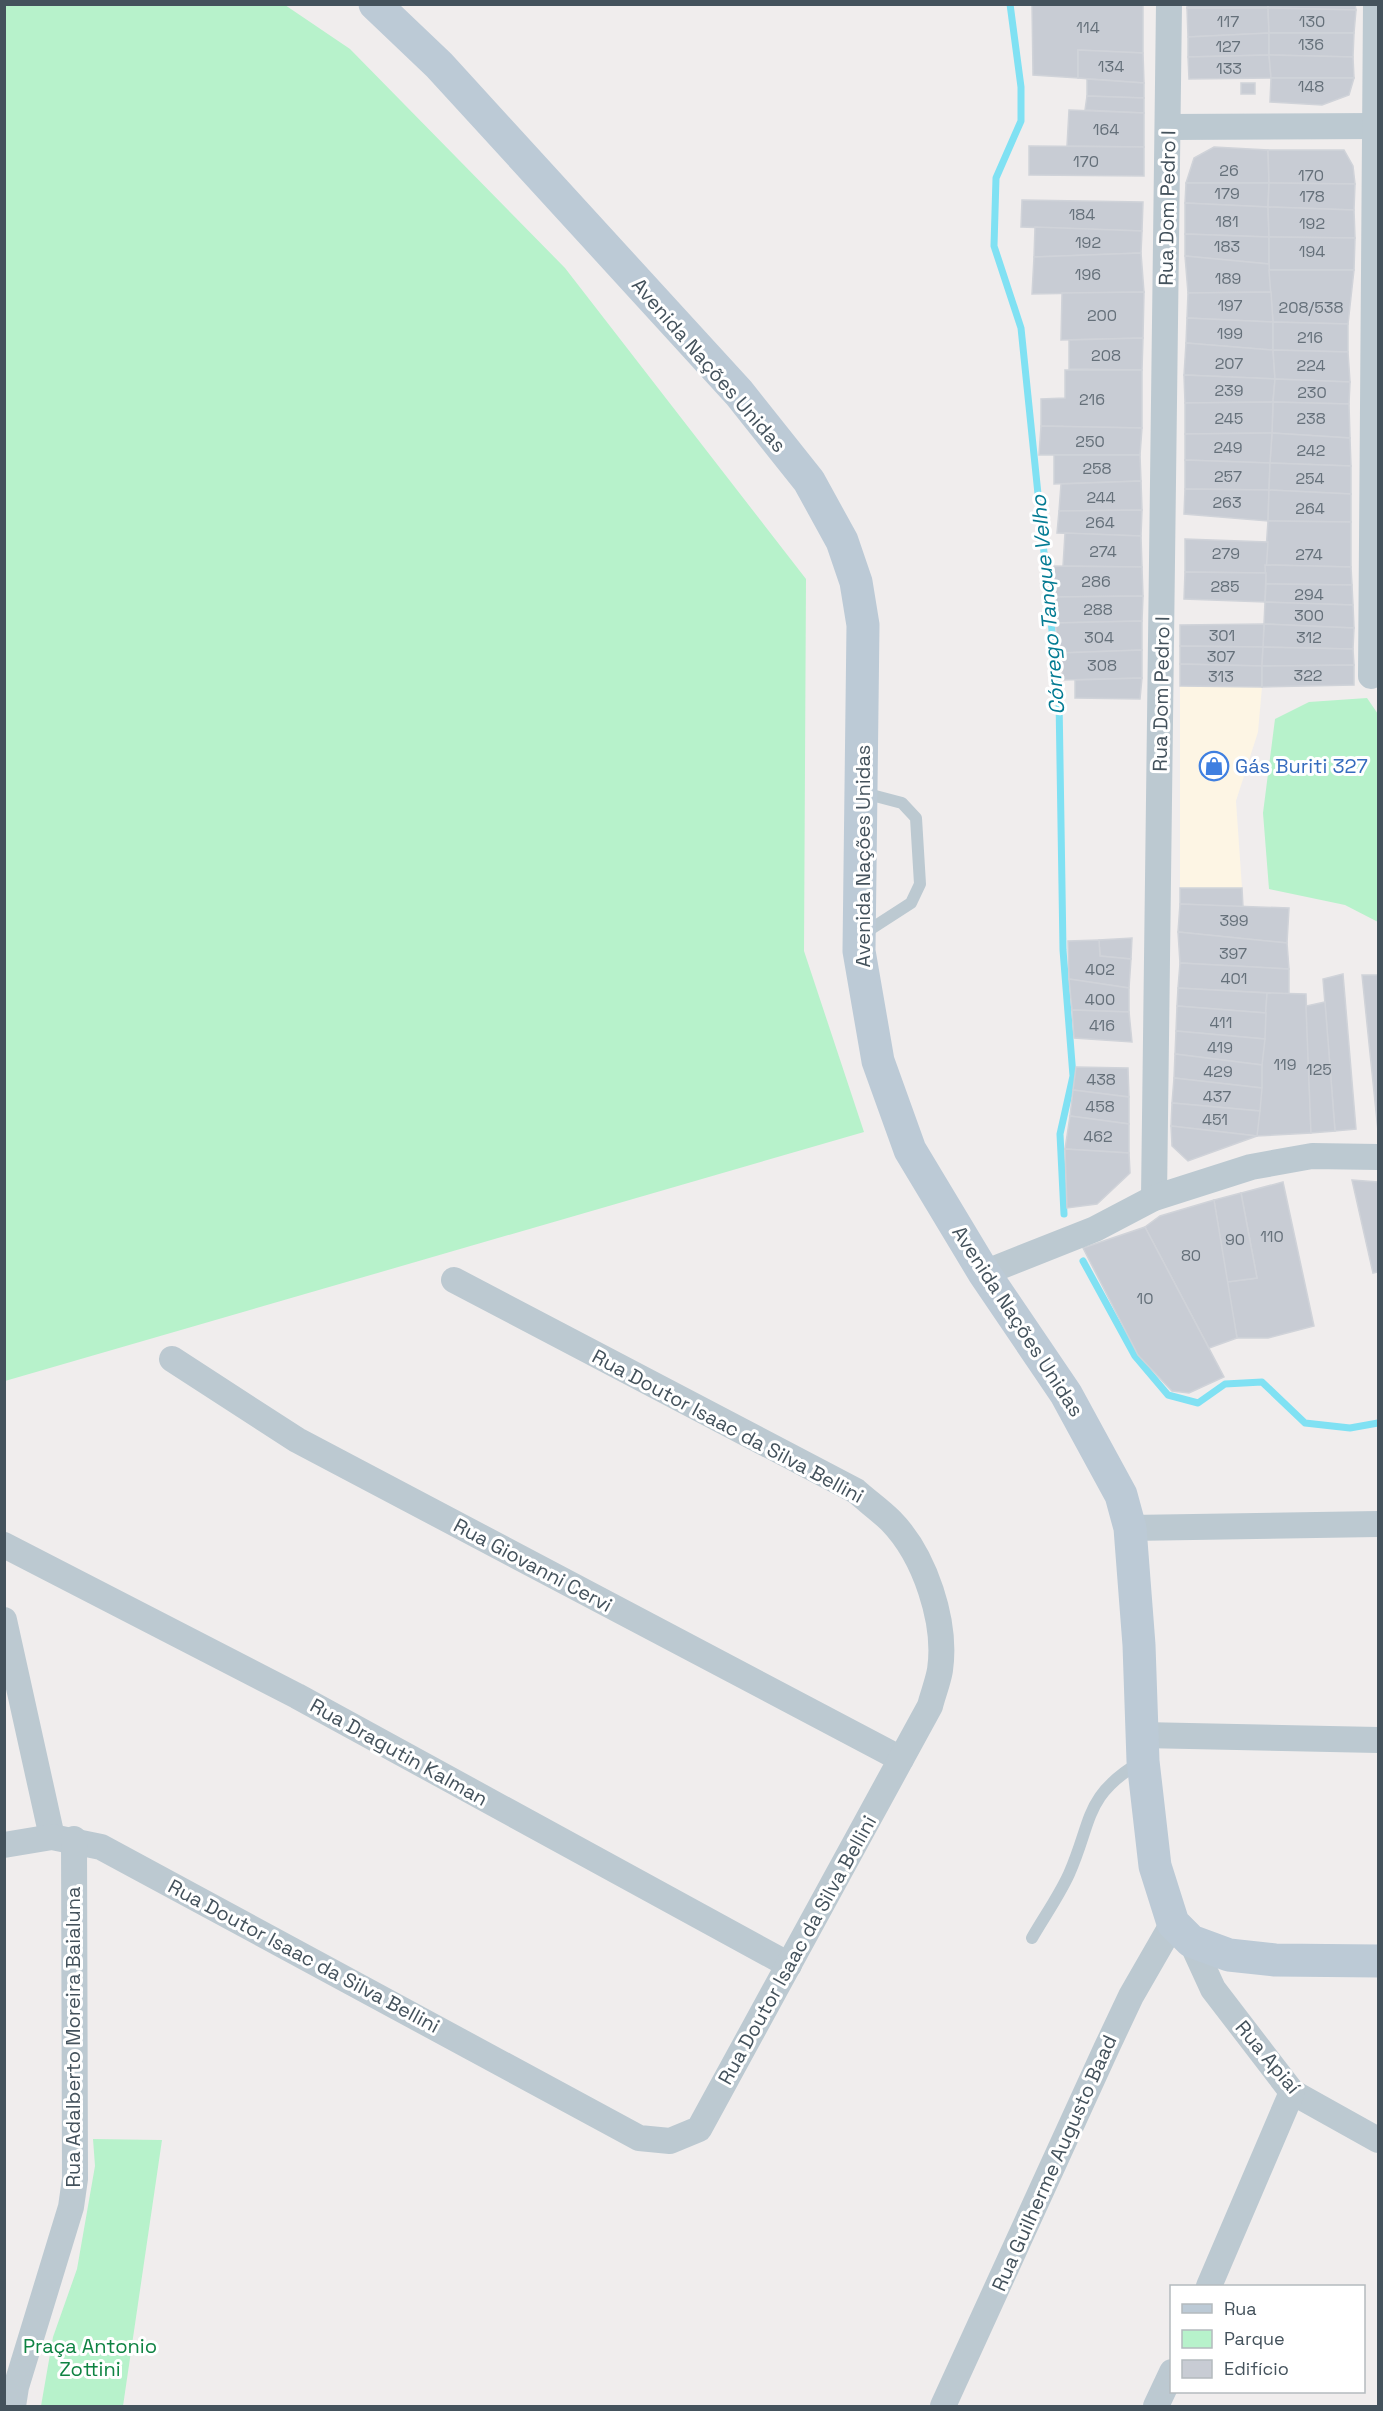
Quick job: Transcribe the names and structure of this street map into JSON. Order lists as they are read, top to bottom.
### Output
{
  "streets": {
    "street": [
      "Rua Dom Pedro I",
      "Avenida Nações Unidas",
      "Rua Doutor Isaac da Silva Bellini",
      "Rua Giovanni Cervi",
      "Rua Dragutin Kalman",
      "Rua Adalberto Moreira Baialuna",
      "Rua Apiaí",
      "Rua Guilherme Augusto Baad"
    ]
  },
  "crossings": [
    ["Avenida Nações Unidas", "Rua Apiaí"],
    ["Avenida Nações Unidas", "Rua Guilherme Augusto Baad"],
    ["Rua Doutor Isaac da Silva Bellini", "Rua Giovanni Cervi"],
    ["Rua Doutor Isaac da Silva Bellini", "Rua Dragutin Kalman"],
    ["Rua Doutor Isaac da Silva Bellini", "Rua Adalberto Moreira Baialuna"],
    ["Rua Apiaí", "Rua Guilherme Augusto Baad"]
  ],
  "water": ["Córrego Tanque Velho"],
  "parks": ["Praça Antonio Zottini"],
  "places": {
    "shop": ["Gás Buriti 327"]
  },
  "house_numbers": [
    "117",
    "130",
    "114",
    "136",
    "127",
    "134",
    "133",
    "148",
    "164",
    "170",
    "26",
    "170",
    "179",
    "178",
    "184",
    "181",
    "192",
    "192",
    "183",
    "194",
    "196",
    "189",
    "197",
    "208/538",
    "200",
    "199",
    "216",
    "208",
    "207",
    "224",
    "239",
    "230",
    "216",
    "245",
    "238",
    "250",
    "249",
    "242",
    "258",
    "257",
    "254",
    "244",
    "263",
    "264",
    "264",
    "274",
    "279",
    "274",
    "286",
    "285",
    "294",
    "288",
    "300",
    "301",
    "304",
    "312",
    "307",
    "308",
    "322",
    "313",
    "399",
    "397",
    "402",
    "401",
    "400",
    "411",
    "416",
    "419",
    "119",
    "125",
    "429",
    "438",
    "437",
    "458",
    "451",
    "462",
    "110",
    "90",
    "80",
    "10"
  ],
  "legend": ["Rua", "Parque", "Edifício"]
}
